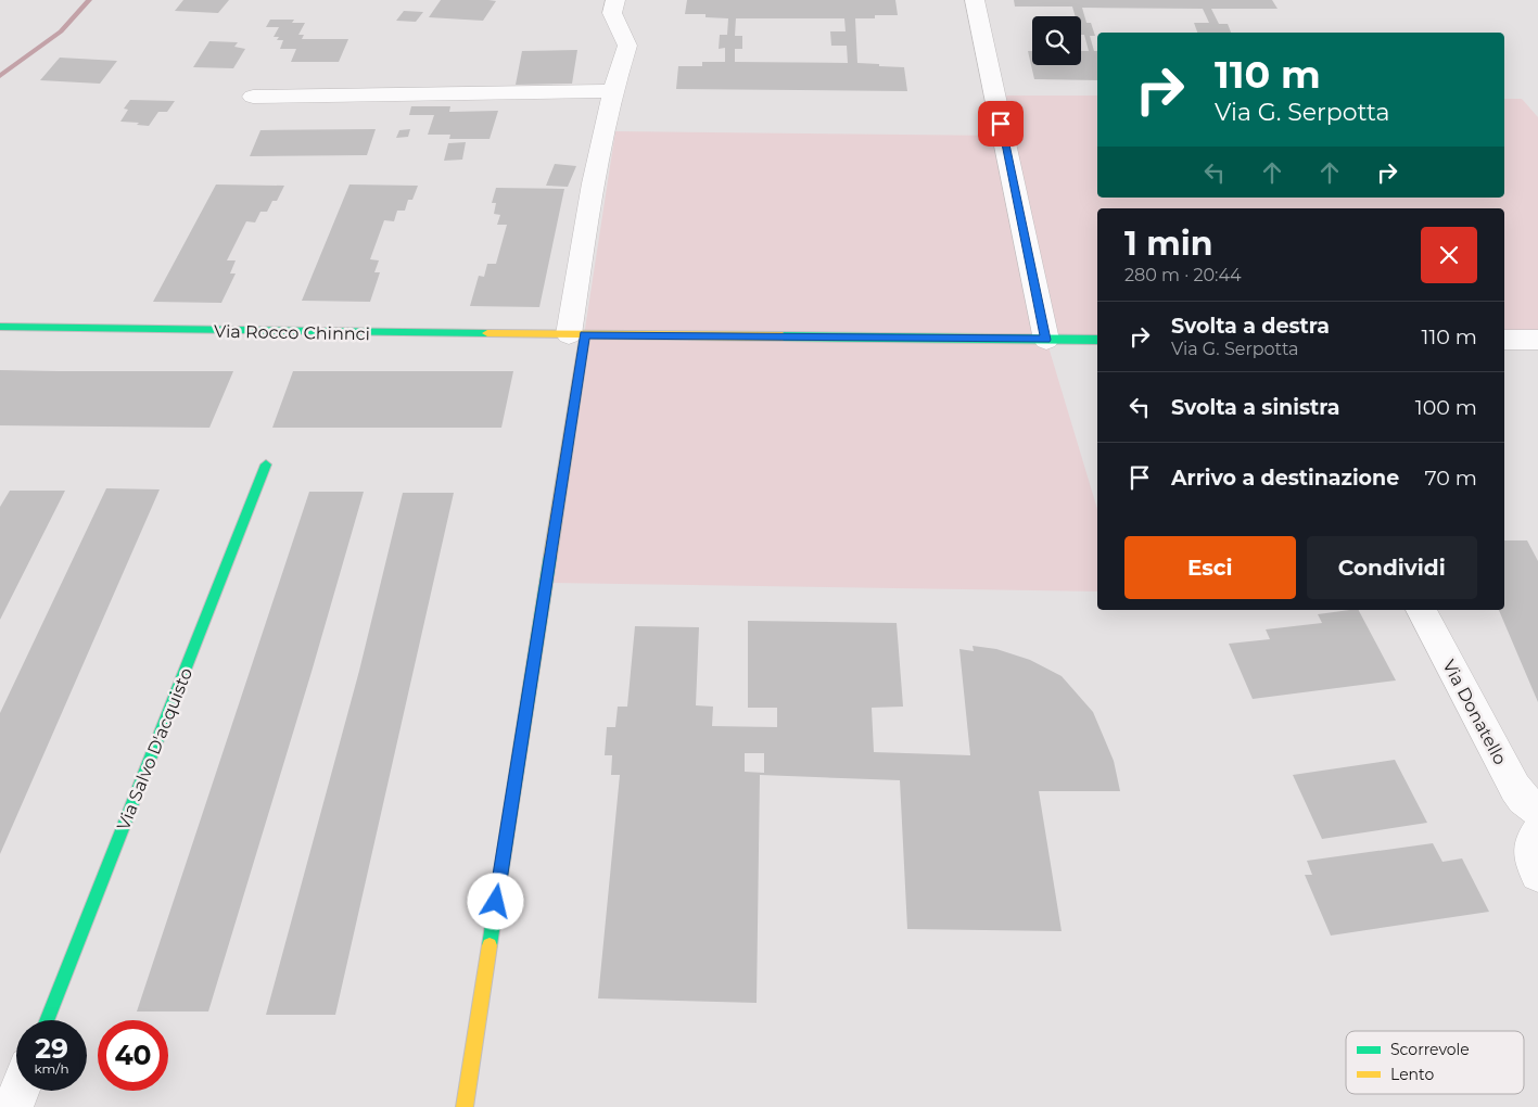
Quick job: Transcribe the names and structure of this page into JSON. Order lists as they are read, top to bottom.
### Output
{
  "streets": {
    "street": ["Via Rocco Chinnci", "Via Donatello", "Via Salvo D'acquisto"]
  },
  "legend": ["Scorrevole", "Lento"],
  "page": {
    "turn": ["110 m", "Via G. Serpotta"],
    "heading": ["1 min", "280 m · 20:44"],
    "list": [
      {
        "name": "Svolta a destra",
        "note": "Via G. Serpotta",
        "value": "110 m"
      },
      {
        "name": "Svolta a sinistra",
        "value": "100 m"
      },
      {
        "name": "Arrivo a destinazione",
        "value": "70 m"
      }
    ],
    "buttons": ["Esci", "Condividi"],
    "speed": "29 km/h",
    "limit": "40"
  }
}
